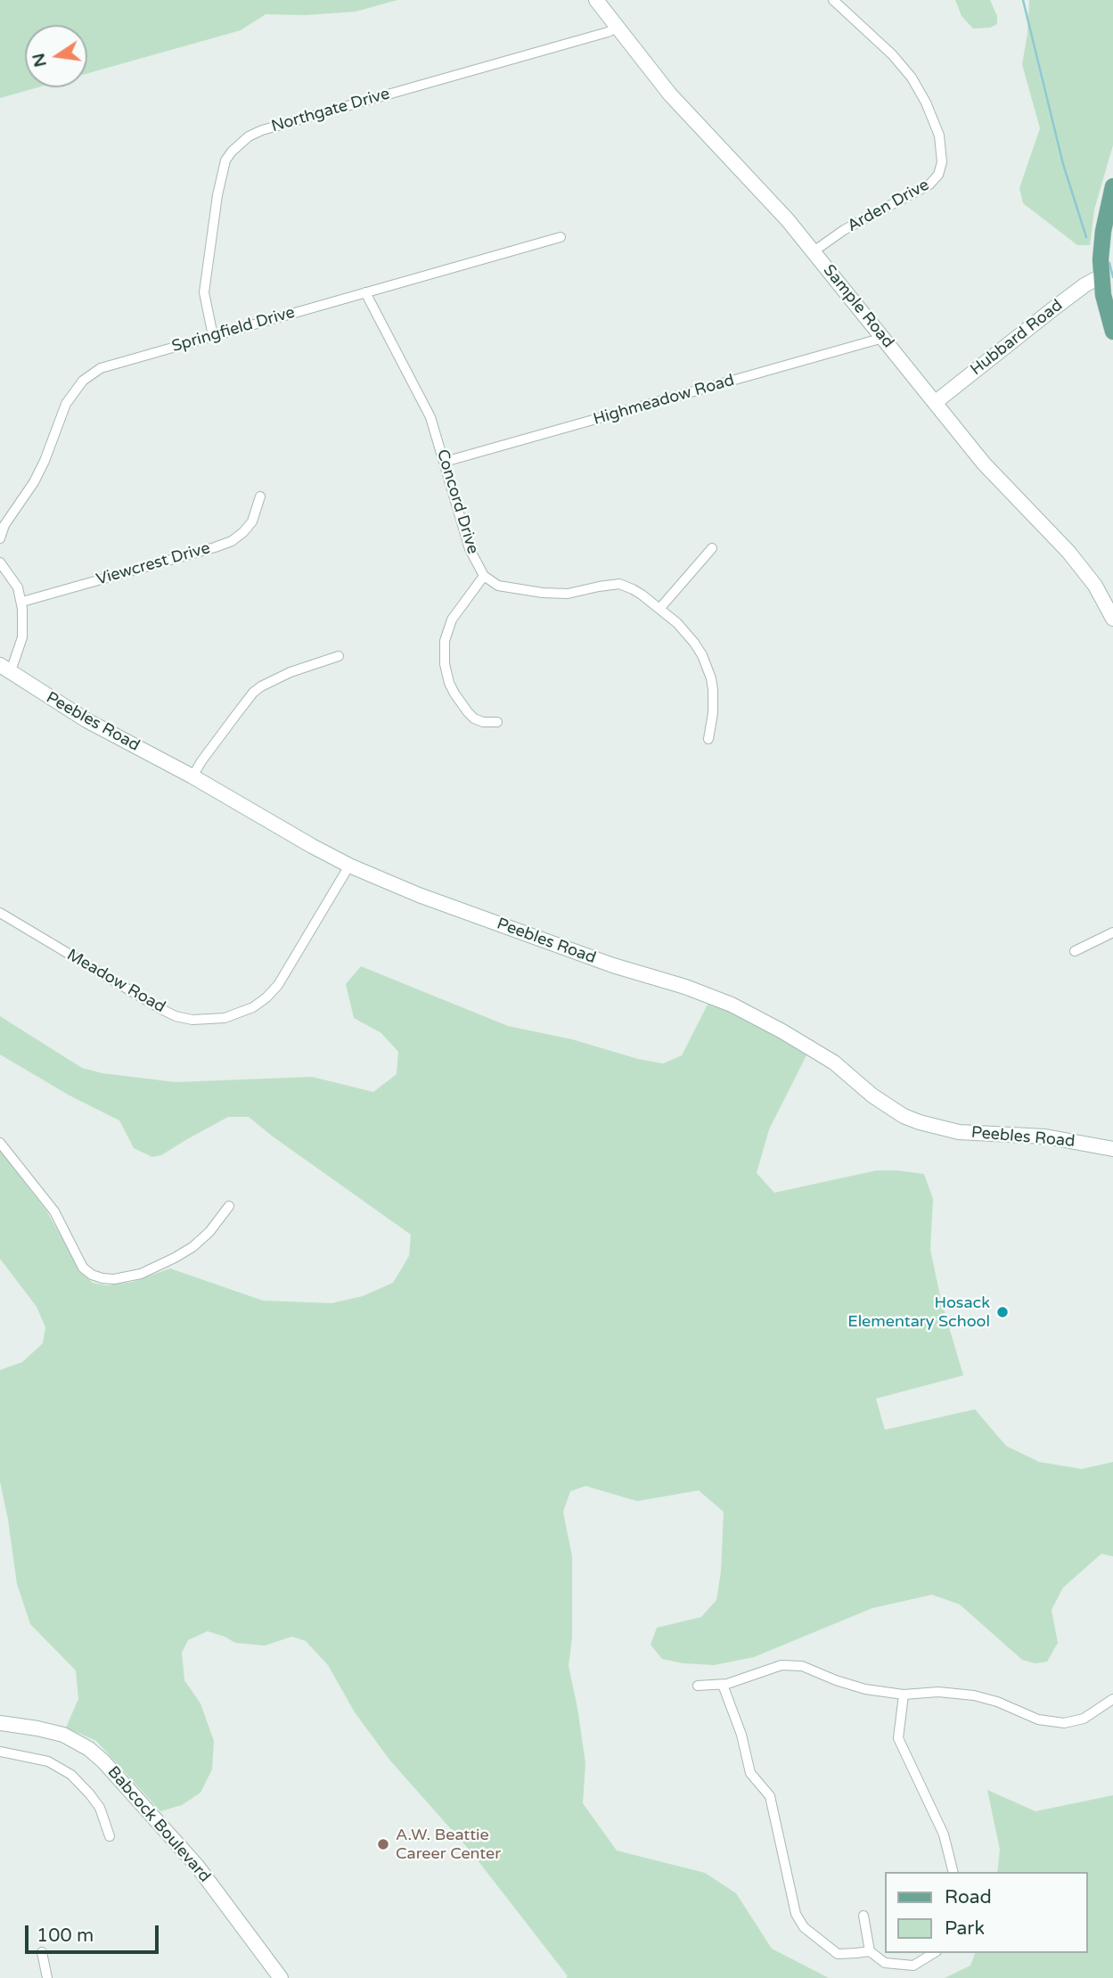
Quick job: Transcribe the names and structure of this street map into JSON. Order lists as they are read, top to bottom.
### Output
{
  "streets": {
    "street": [
      "Northgate Drive",
      "Arden Drive",
      "Sample Road",
      "Springfield Drive",
      "Hubbard Road",
      "Highmeadow Road",
      "Concord Drive",
      "Viewcrest Drive",
      "Peebles Road",
      "Meadow Road",
      "Babcock Boulevard"
    ]
  },
  "crossings": [
    ["Northgate Drive", "Sample Road"],
    ["Northgate Drive", "Springfield Drive"],
    ["Arden Drive", "Sample Road"],
    ["Sample Road", "Hubbard Road"],
    ["Sample Road", "Highmeadow Road"],
    ["Springfield Drive", "Concord Drive"],
    ["Highmeadow Road", "Concord Drive"],
    ["Peebles Road", "Meadow Road"]
  ],
  "places": ["Hosack Elementary School", "A.W. Beattie Career Center"],
  "legend": ["Road", "Park"],
  "scale_bar": "100 m",
  "north": "left"
}
